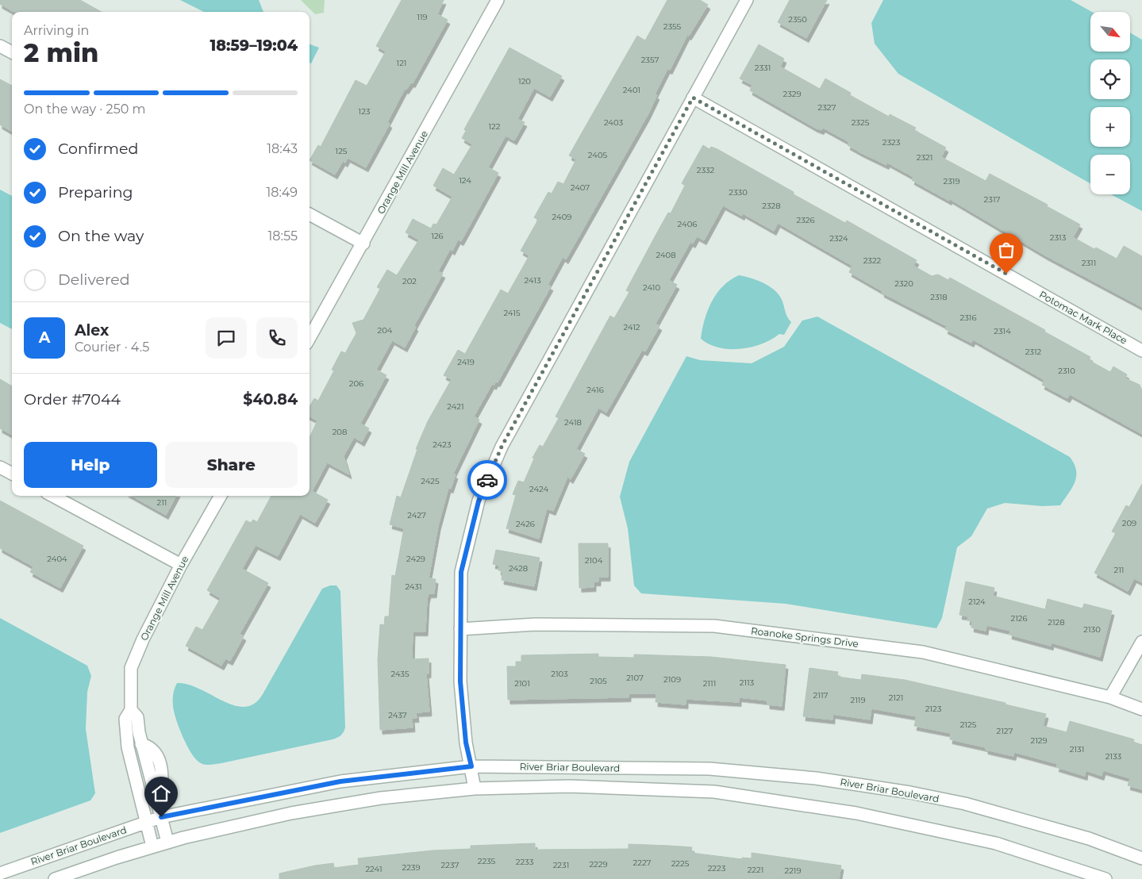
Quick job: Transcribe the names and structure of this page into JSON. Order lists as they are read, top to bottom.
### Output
{
  "streets": {
    "street": [
      "Orange Mill Avenue",
      "Potomac Mark Place",
      "Roanoke Springs Drive",
      "River Briar Boulevard"
    ]
  },
  "crossings": [
    ["Orange Mill Avenue", "River Briar Boulevard"]
  ],
  "house_numbers": [
    "119",
    "2350",
    "2355",
    "2357",
    "121",
    "2331",
    "120",
    "2401",
    "2329",
    "2327",
    "123",
    "2403",
    "2325",
    "122",
    "2323",
    "125",
    "2405",
    "2321",
    "2332",
    "124",
    "2319",
    "2407",
    "2330",
    "2317",
    "2328",
    "2409",
    "2326",
    "2406",
    "126",
    "2313",
    "2324",
    "2408",
    "2322",
    "2311",
    "2413",
    "202",
    "2320",
    "2410",
    "2318",
    "2415",
    "2316",
    "2412",
    "204",
    "2314",
    "2312",
    "2419",
    "2310",
    "206",
    "2416",
    "2421",
    "2418",
    "208",
    "2423",
    "2425",
    "2424",
    "211",
    "2427",
    "209",
    "2426",
    "2404",
    "2429",
    "2104",
    "2428",
    "211",
    "2431",
    "2124",
    "2126",
    "2128",
    "2130",
    "2435",
    "2103",
    "2107",
    "2109",
    "2105",
    "2113",
    "2101",
    "2111",
    "2117",
    "2121",
    "2119",
    "2123",
    "2437",
    "2125",
    "2127",
    "2129",
    "2131",
    "2133",
    "2235",
    "2233",
    "2227",
    "2225",
    "2229",
    "2237",
    "2231",
    "2239",
    "2223",
    "2241",
    "2221",
    "2219"
  ],
  "north": "bottom right",
  "page": {
    "map_buttons": ["+", "−"],
    "heading": ["2 min", "Arriving in", "18:59–19:04"],
    "panel": [
      "Alex",
      "Courier · 4.5",
      "Order #7044",
      "$40.84"
    ],
    "bar": "On the way · 250 m",
    "list": [
      ["Confirmed", "18:43"],
      ["Preparing", "18:49"],
      ["On the way", "18:55"],
      "Delivered"
    ],
    "round": "A",
    "buttons": ["Help", "Share"]
  }
}
